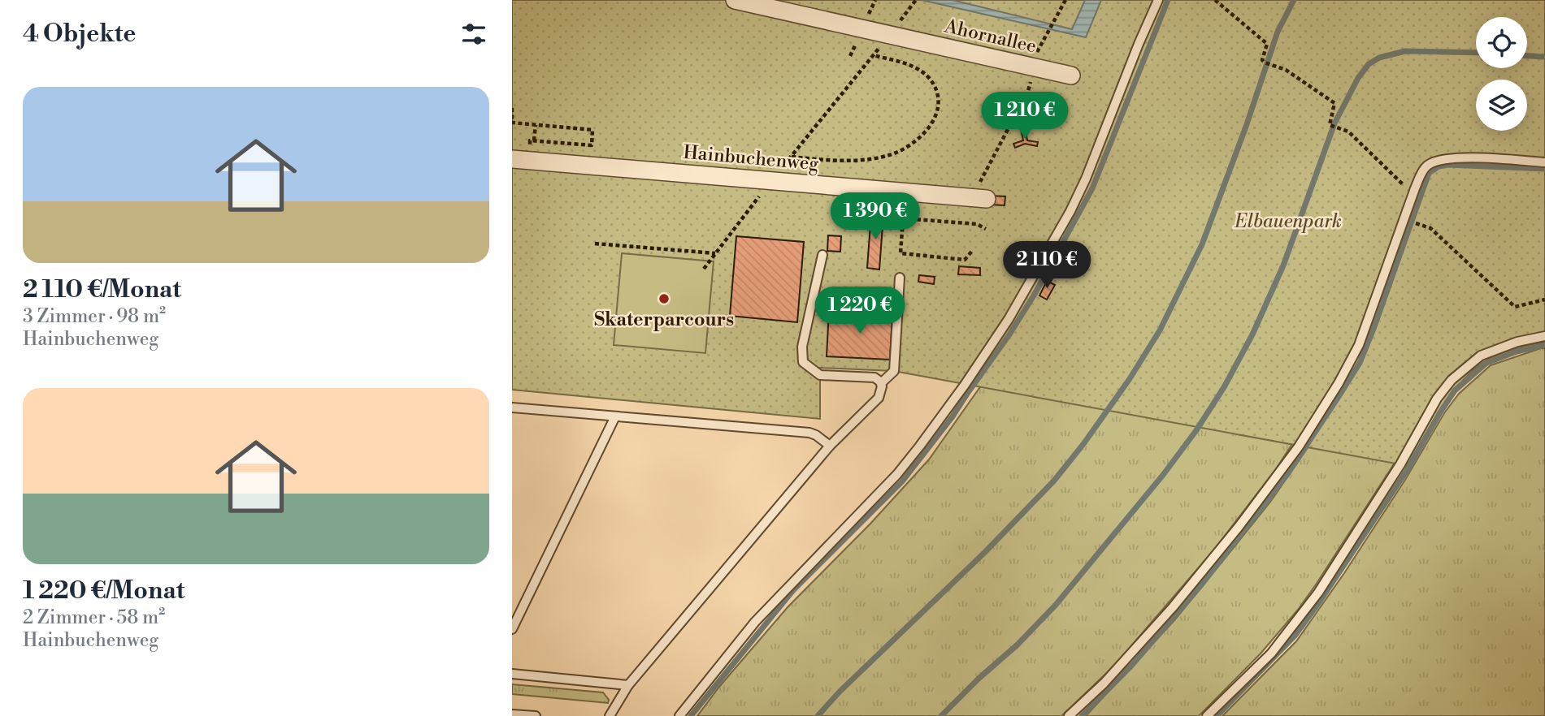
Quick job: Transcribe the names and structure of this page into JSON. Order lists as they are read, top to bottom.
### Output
{
  "streets": {
    "street": ["Ahornallee", "Hainbuchenweg"]
  },
  "parks": ["Elbauenpark"],
  "places": ["Skaterparcours"],
  "page": {
    "heading": "4 Objekte",
    "list": [
      {
        "name": "2 110 €/Monat",
        "note": "3 Zimmer · 98 m² · Hainbuchenweg"
      },
      {
        "name": "1 220 €/Monat",
        "note": "2 Zimmer · 58 m² · Hainbuchenweg"
      }
    ],
    "price": [
      "1 210 €",
      "1 390 €",
      "2 110 €",
      "1 220 €"
    ]
  }
}
